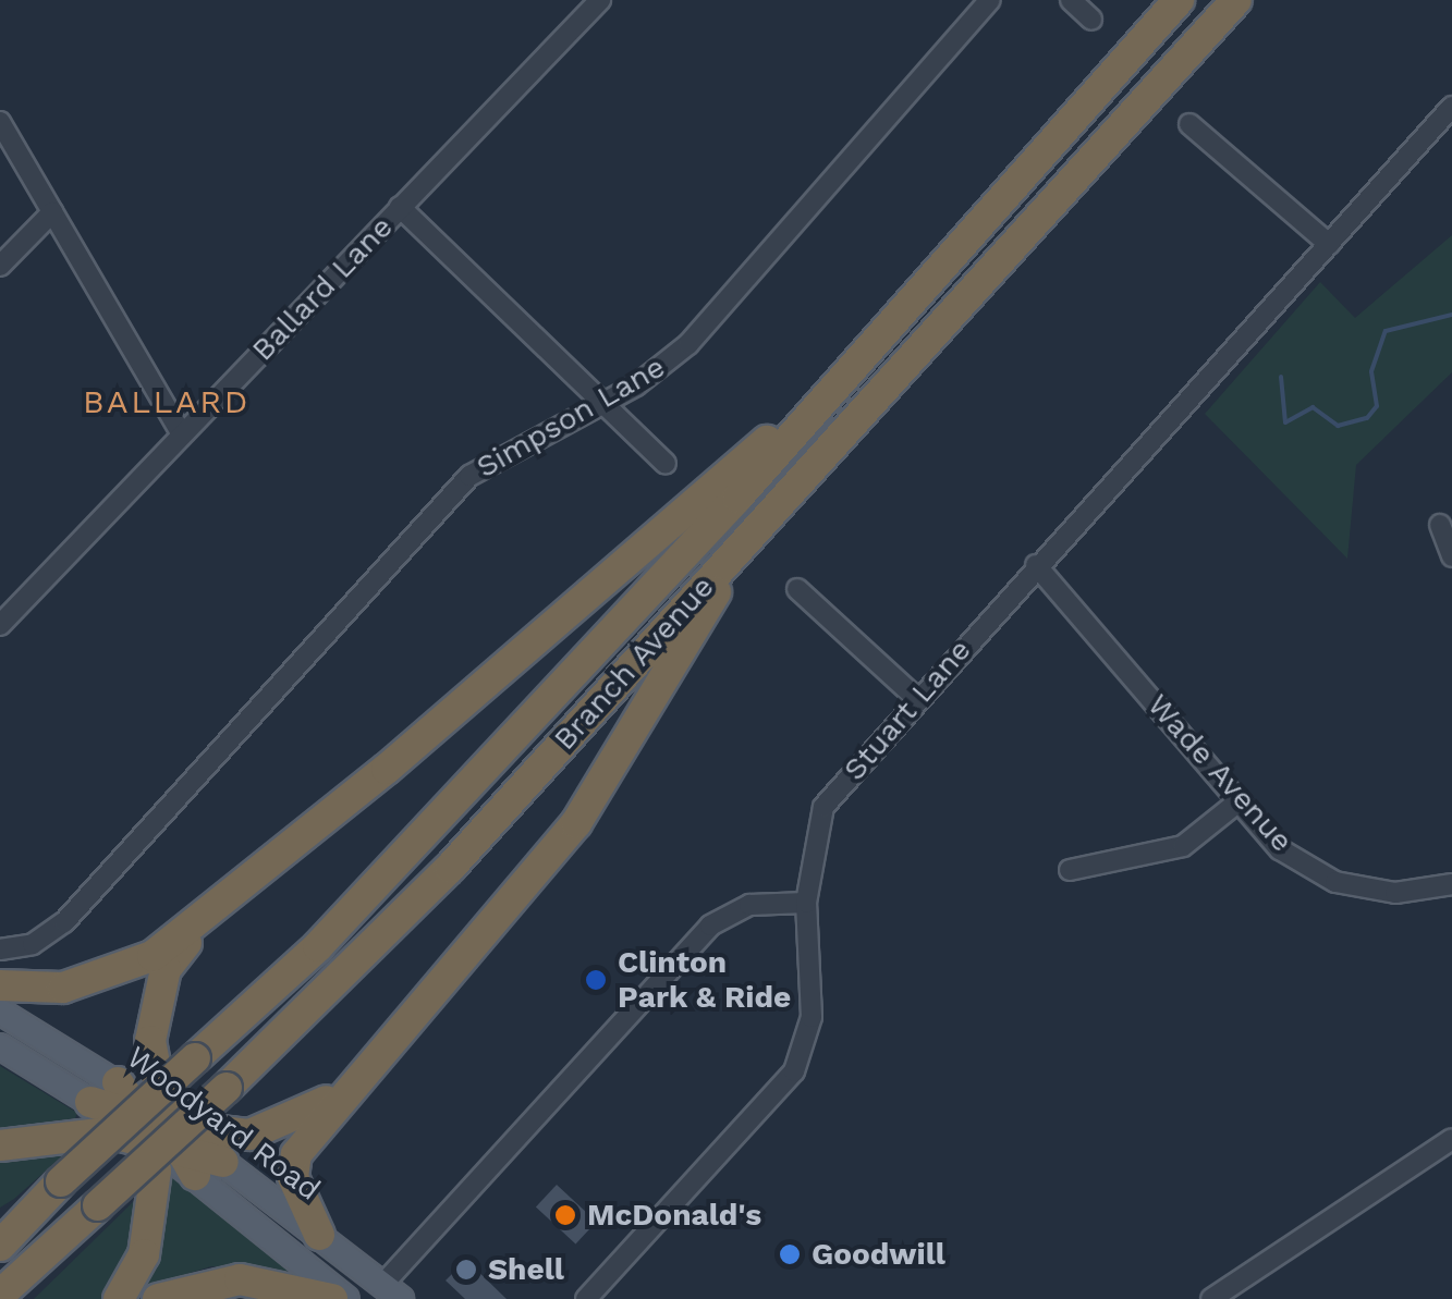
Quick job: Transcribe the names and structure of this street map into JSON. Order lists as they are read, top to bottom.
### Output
{
  "streets": {
    "highway": ["Branch Avenue"],
    "main road": ["Woodyard Road"],
    "street": [
      "Ballard Lane",
      "Simpson Lane",
      "Stuart Lane",
      "Wade Avenue"
    ]
  },
  "crossings": [
    ["Stuart Lane", "Wade Avenue"]
  ],
  "districts": ["BALLARD"],
  "places": [
    "Clinton Park & Ride",
    "McDonald's",
    "Goodwill",
    "Shell"
  ]
}
